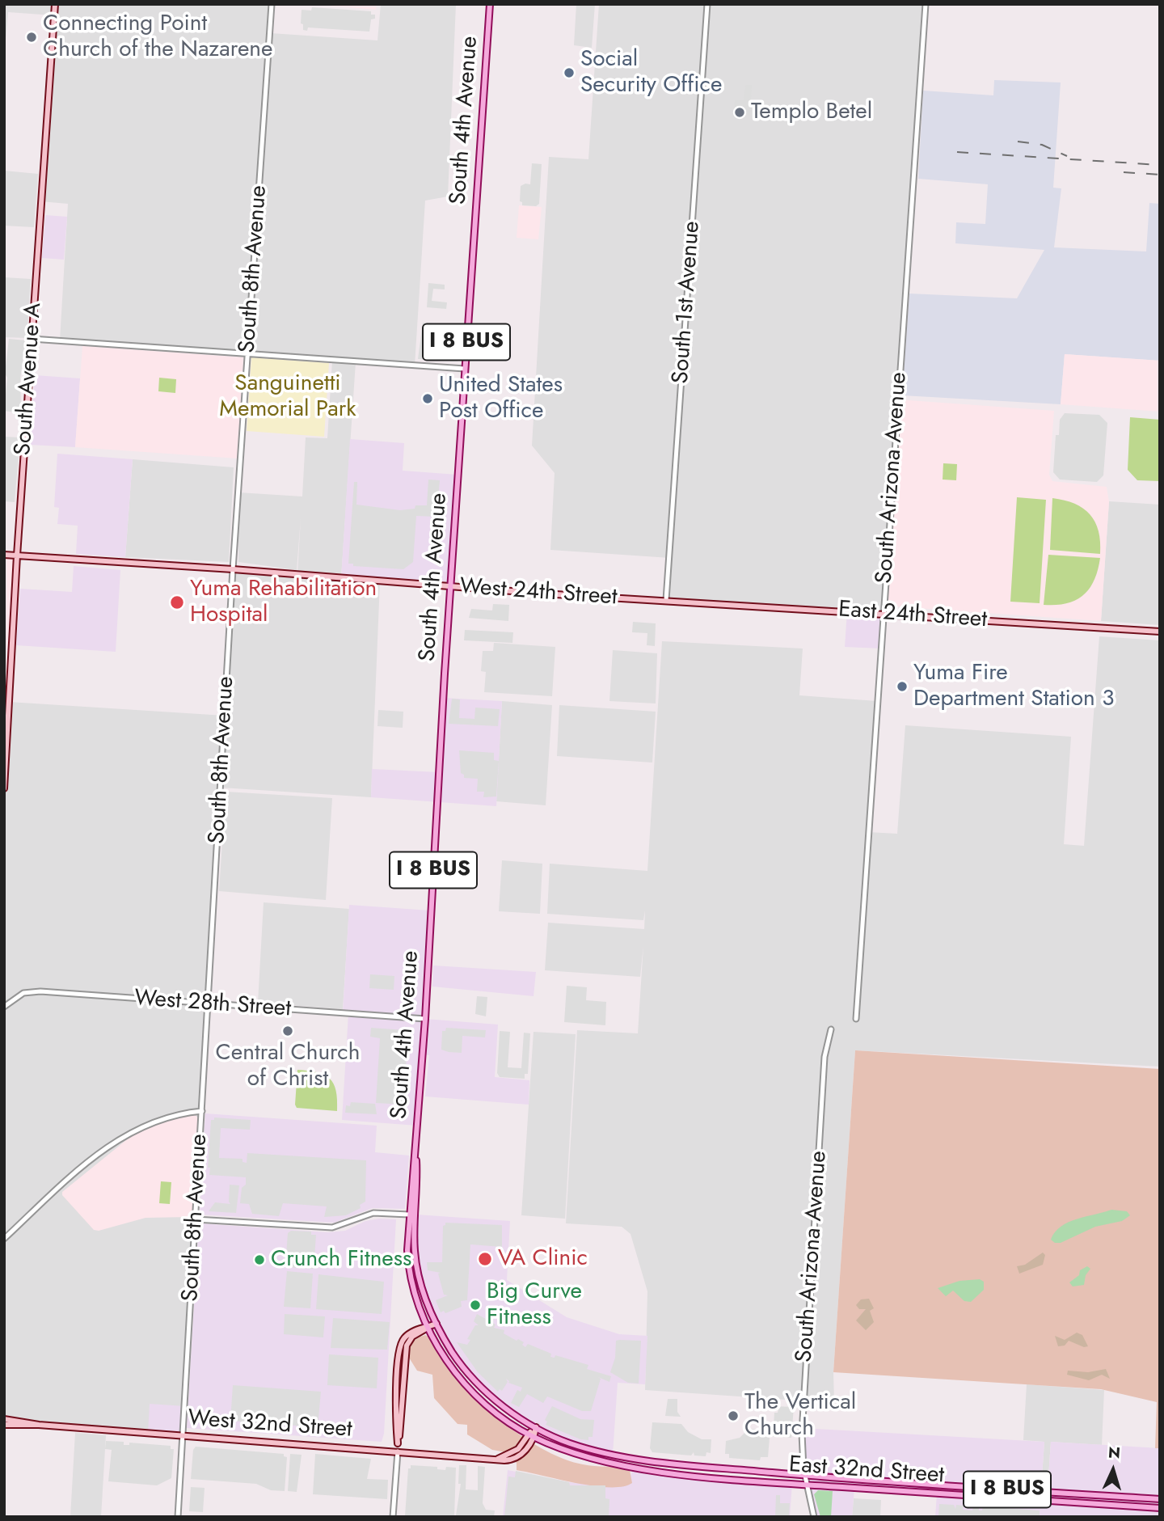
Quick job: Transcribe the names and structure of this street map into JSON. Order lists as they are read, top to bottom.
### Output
{
  "streets": {
    "main road": [
      "South 4th Avenue",
      "I 8 BUS",
      "South Avenue A",
      "West 24th Street",
      "East 24th Street",
      "West 32nd Street",
      "East 32nd Street"
    ],
    "street": [
      "South 8th Avenue",
      "South 1st Avenue",
      "South Arizona Avenue",
      "West 28th Street"
    ]
  },
  "crossings": [
    ["South 4th Avenue", "West 24th Street"],
    ["South 4th Avenue", "West 28th Street"],
    ["South 8th Avenue", "West 24th Street"],
    ["South 8th Avenue", "West 28th Street"],
    ["South 8th Avenue", "West 32nd Street"],
    ["South 1st Avenue", "West 24th Street"],
    ["South 1st Avenue", "East 24th Street"],
    ["South Avenue A", "West 24th Street"],
    ["South Arizona Avenue", "East 24th Street"],
    ["South Arizona Avenue", "East 32nd Street"],
    ["West 24th Street", "East 24th Street"],
    ["West 32nd Street", "East 32nd Street"]
  ],
  "parks": ["Sanguinetti Memorial Park"],
  "places": [
    "Connecting Point Church of the Nazarene",
    "Social Security Office",
    "Templo Betel",
    "United States Post Office",
    "Yuma Rehabilitation Hospital",
    "Yuma Fire Department Station 3",
    "Central Church of Christ",
    "VA Clinic",
    "Crunch Fitness",
    "Big Curve Fitness",
    "The Vertical Church"
  ],
  "north": "top"
}
